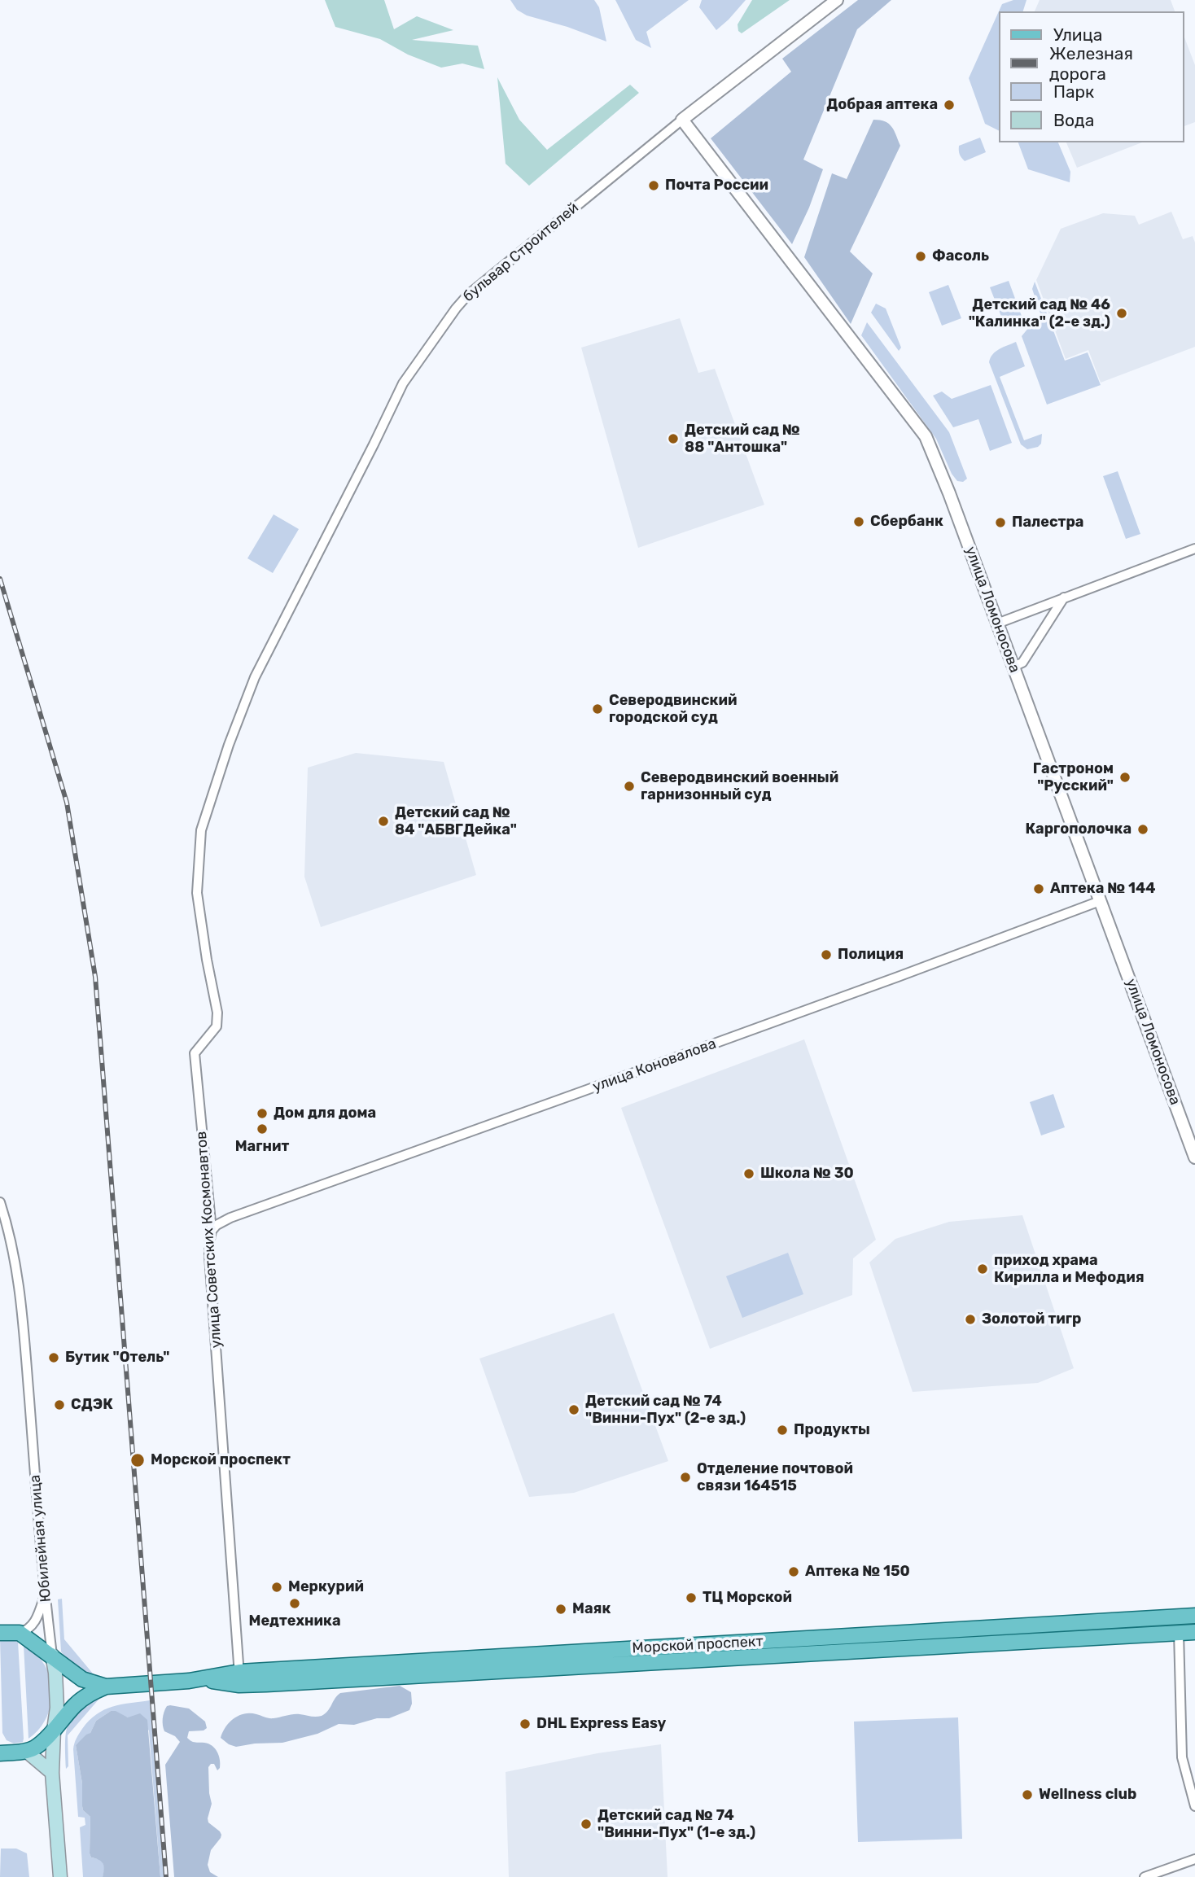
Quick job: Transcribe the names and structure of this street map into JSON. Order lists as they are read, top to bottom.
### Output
{
  "streets": {
    "main road": ["Юбилейная улица", "Морской проспект"],
    "street": [
      "бульвар Строителей",
      "улица Ломоносова",
      "улица Коновалова",
      "улица Советских Космонавтов"
    ]
  },
  "crossings": [
    ["бульвар Строителей", "улица Ломоносова"],
    ["бульвар Строителей", "улица Советских Космонавтов"],
    ["улица Ломоносова", "улица Коновалова"],
    ["улица Коновалова", "улица Советских Космонавтов"],
    ["улица Советских Космонавтов", "Морской проспект"],
    ["Юбилейная улица", "Морской проспект"]
  ],
  "places": [
    "Добрая аптека",
    "Почта России",
    "Фасоль",
    "Детский сад № 46 \"Калинка\" (2-е зд.)",
    "Детский сад № 88 \"Антошка\"",
    "Сбербанк",
    "Палестра",
    "Северодвинский городской суд",
    "Гастроном \"Русский\"",
    "Северодвинский военный гарнизонный суд",
    "Детский сад № 84 \"АБВГДейка\"",
    "Каргополочка",
    "Аптека № 144",
    "Полиция",
    "Дом для дома",
    "Магнит",
    "Школа № 30",
    "приход храма Кирилла и Мефодия",
    "Золотой тигр",
    "Бутик \"Отель\"",
    "СДЭК",
    "Детский сад № 74 \"Винни-Пух\" (2-е зд.)",
    "Продукты",
    "Морской проспект",
    "Отделение почтовой связи 164515",
    "Аптека № 150",
    "Меркурий",
    "ТЦ Морской",
    "Медтехника",
    "Маяк",
    "DHL Express Easy",
    "Wellness club",
    "Детский сад № 74 \"Винни-Пух\" (1-е зд.)"
  ],
  "legend": [
    "Улица",
    "Железная дорога",
    "Парк",
    "Вода"
  ]
}
